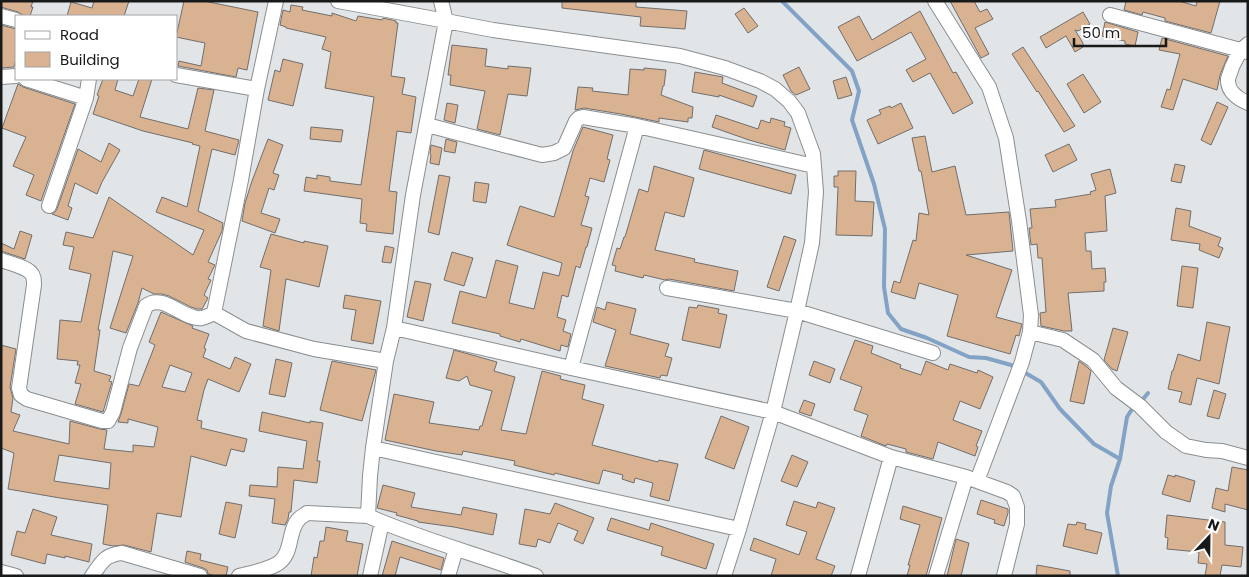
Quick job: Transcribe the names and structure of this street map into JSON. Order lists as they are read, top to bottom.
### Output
{
  "legend": ["Road", "Building"],
  "scale_bar": "50 m",
  "north": "top"
}
